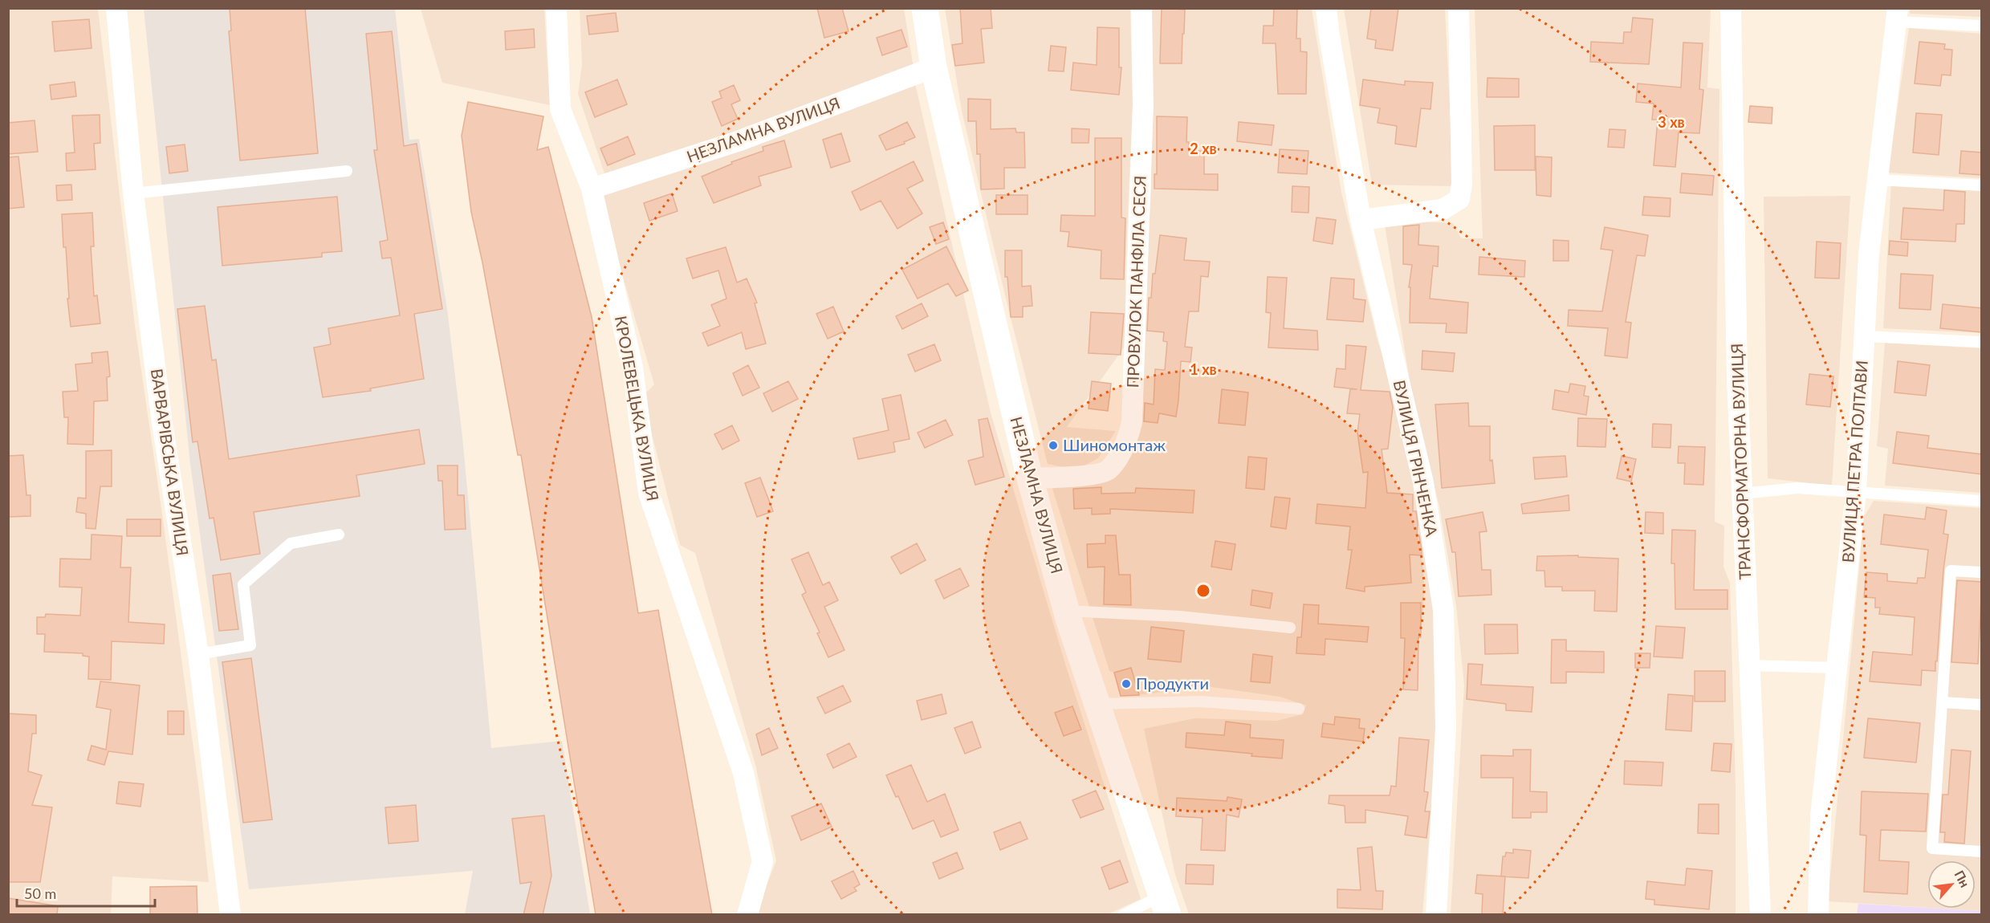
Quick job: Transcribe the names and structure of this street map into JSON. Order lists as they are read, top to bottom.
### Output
{
  "streets": {
    "street": [
      "НЕЗЛАМНА ВУЛИЦЯ",
      "ПРОВУЛОК ПАНФІЛА СЕСЯ",
      "КРОЛЕВЕЦЬКА ВУЛИЦЯ",
      "ВУЛИЦЯ ГРІНЧЕНКА",
      "ТРАНСФОРМАТОРНА ВУЛИЦЯ",
      "ВУЛИЦЯ ПЕТРА ПОЛТАВИ",
      "ВАРВАРІВСЬКА ВУЛИЦЯ"
    ]
  },
  "crossings": [
    ["НЕЗЛАМНА ВУЛИЦЯ", "ПРОВУЛОК ПАНФІЛА СЕСЯ"],
    ["НЕЗЛАМНА ВУЛИЦЯ", "КРОЛЕВЕЦЬКА ВУЛИЦЯ"]
  ],
  "places": ["Шиномонтаж", "Продукти"],
  "scale_bar": "50 m",
  "north": "top right",
  "rings": ["3 хв", "2 хв", "1 хв"]
}
